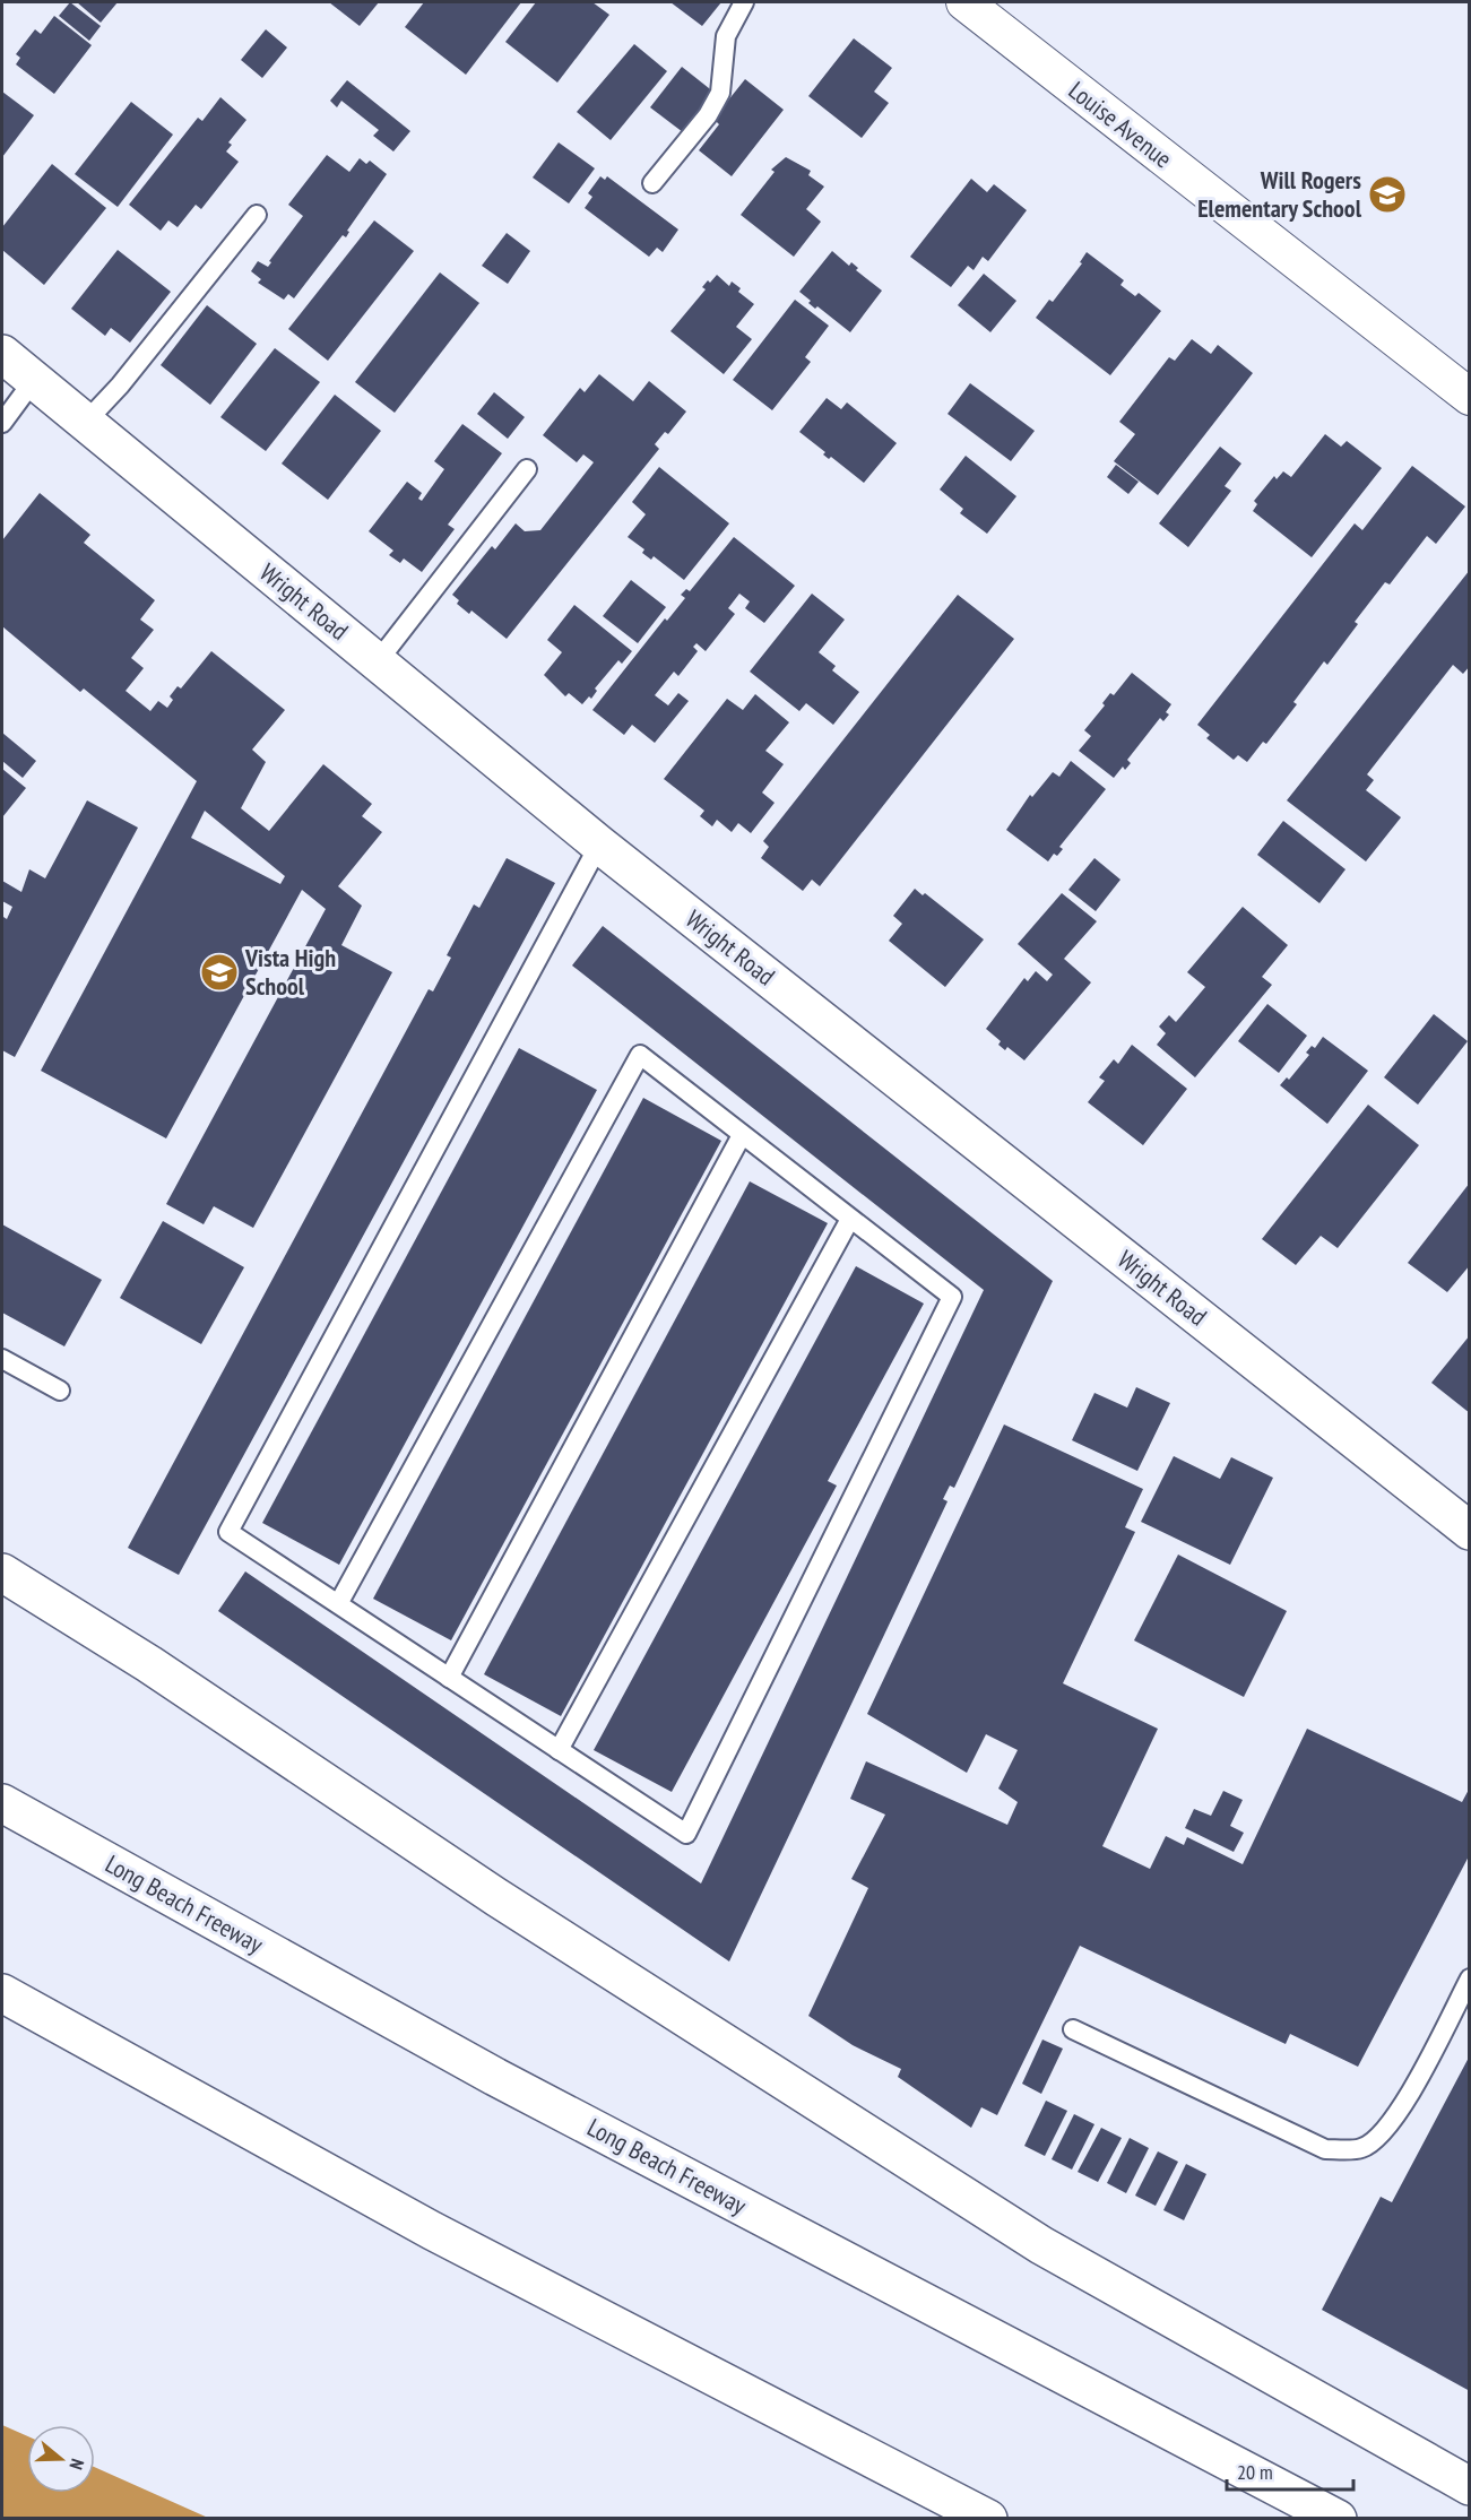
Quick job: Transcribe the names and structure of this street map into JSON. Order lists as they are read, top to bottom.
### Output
{
  "streets": {
    "main road": ["Wright Road", "Long Beach Freeway"],
    "street": ["Louise Avenue"]
  },
  "places": {
    "school or university": ["Will Rogers Elementary School", "Vista High School"]
  },
  "scale_bar": "20 m",
  "north": "right"
}
